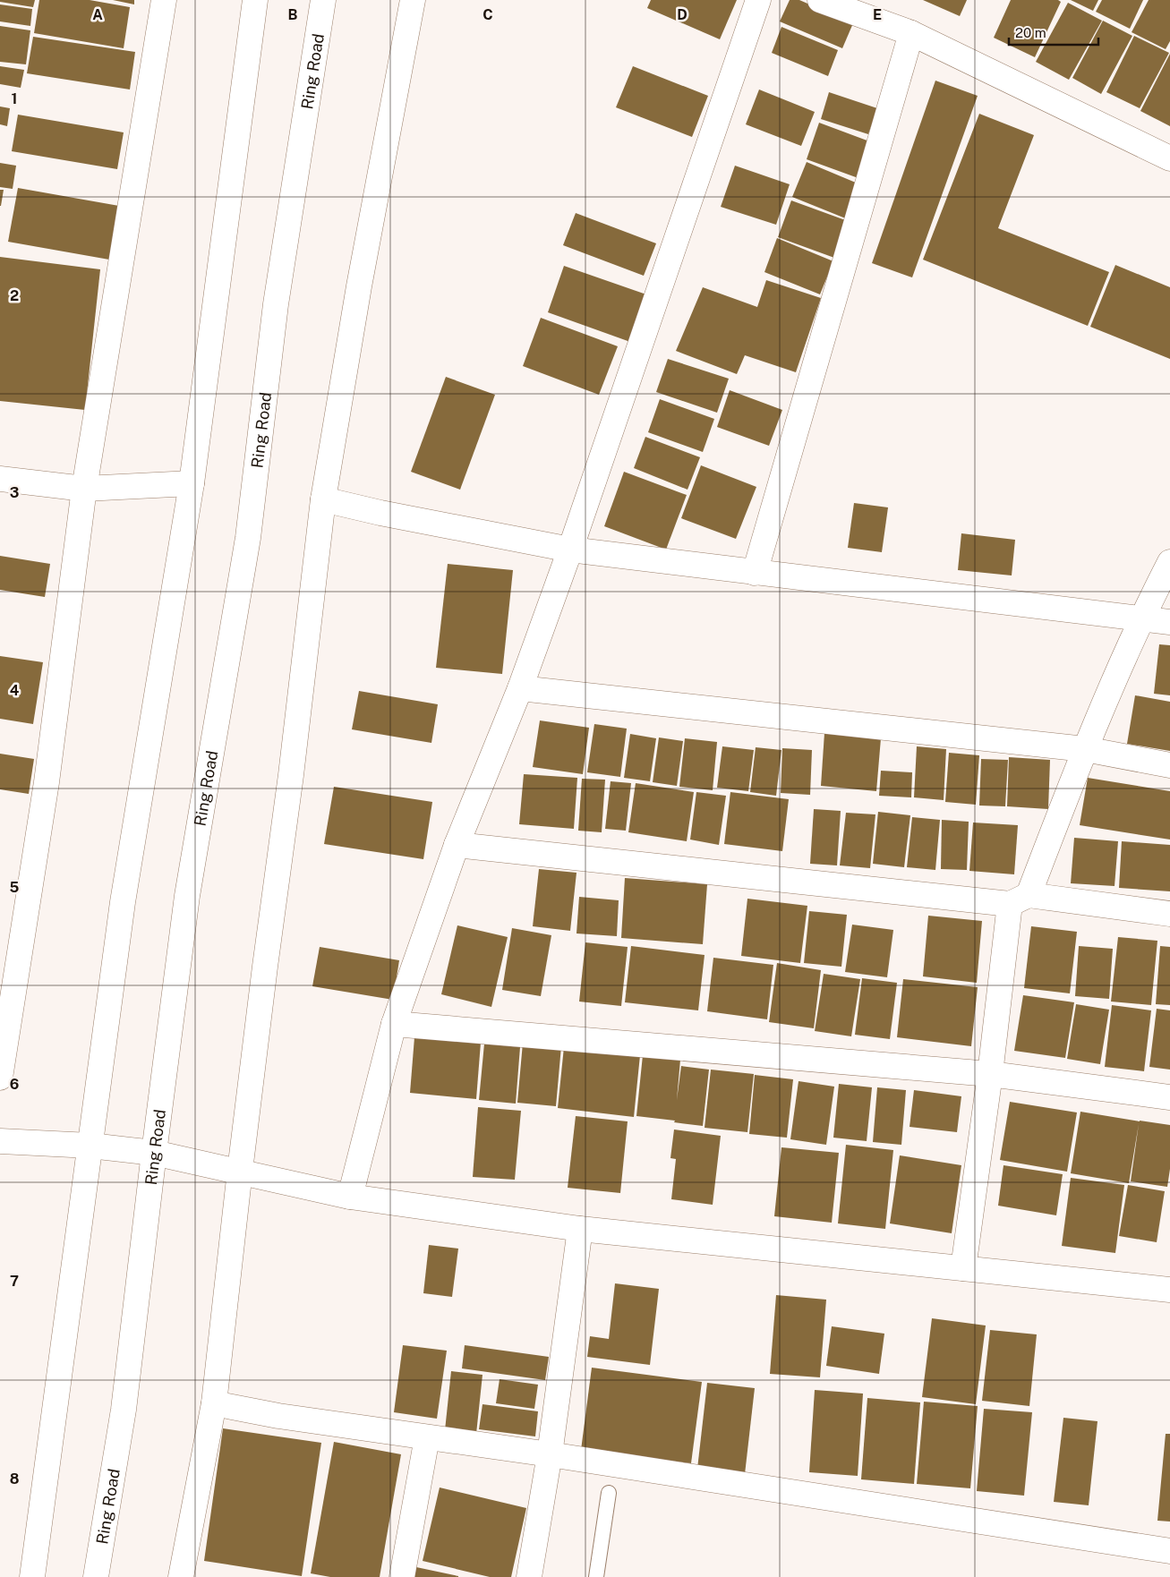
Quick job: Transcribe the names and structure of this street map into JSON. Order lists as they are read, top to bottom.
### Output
{
  "streets": {
    "main road": ["Ring Road"]
  },
  "scale_bar": "20 m",
  "grid": {
    "columns": [
      "A",
      "B",
      "C",
      "D",
      "E"
    ],
    "rows": [
      "1",
      "2",
      "3",
      "4",
      "5",
      "6",
      "7",
      "8"
    ]
  }
}
